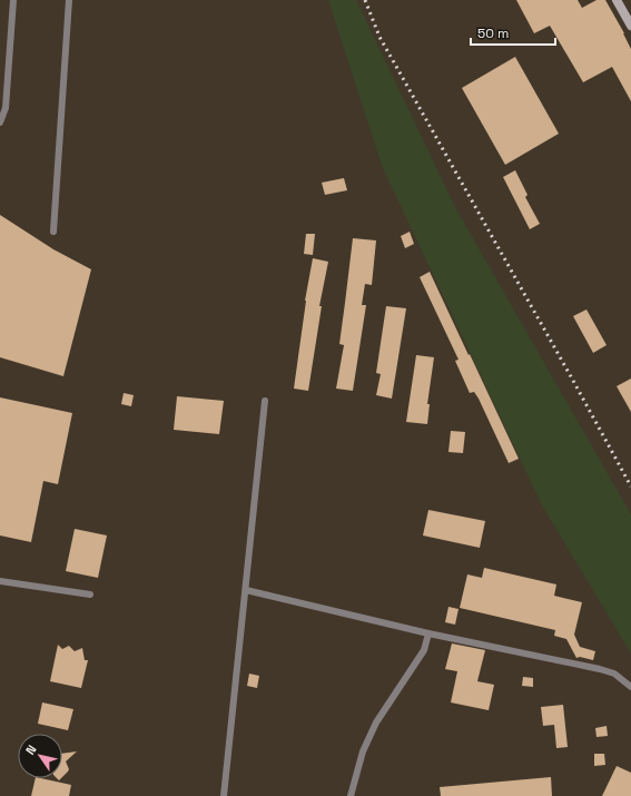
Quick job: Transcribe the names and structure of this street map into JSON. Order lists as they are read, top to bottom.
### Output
{
  "scale_bar": "50 m",
  "north": "top left"
}
